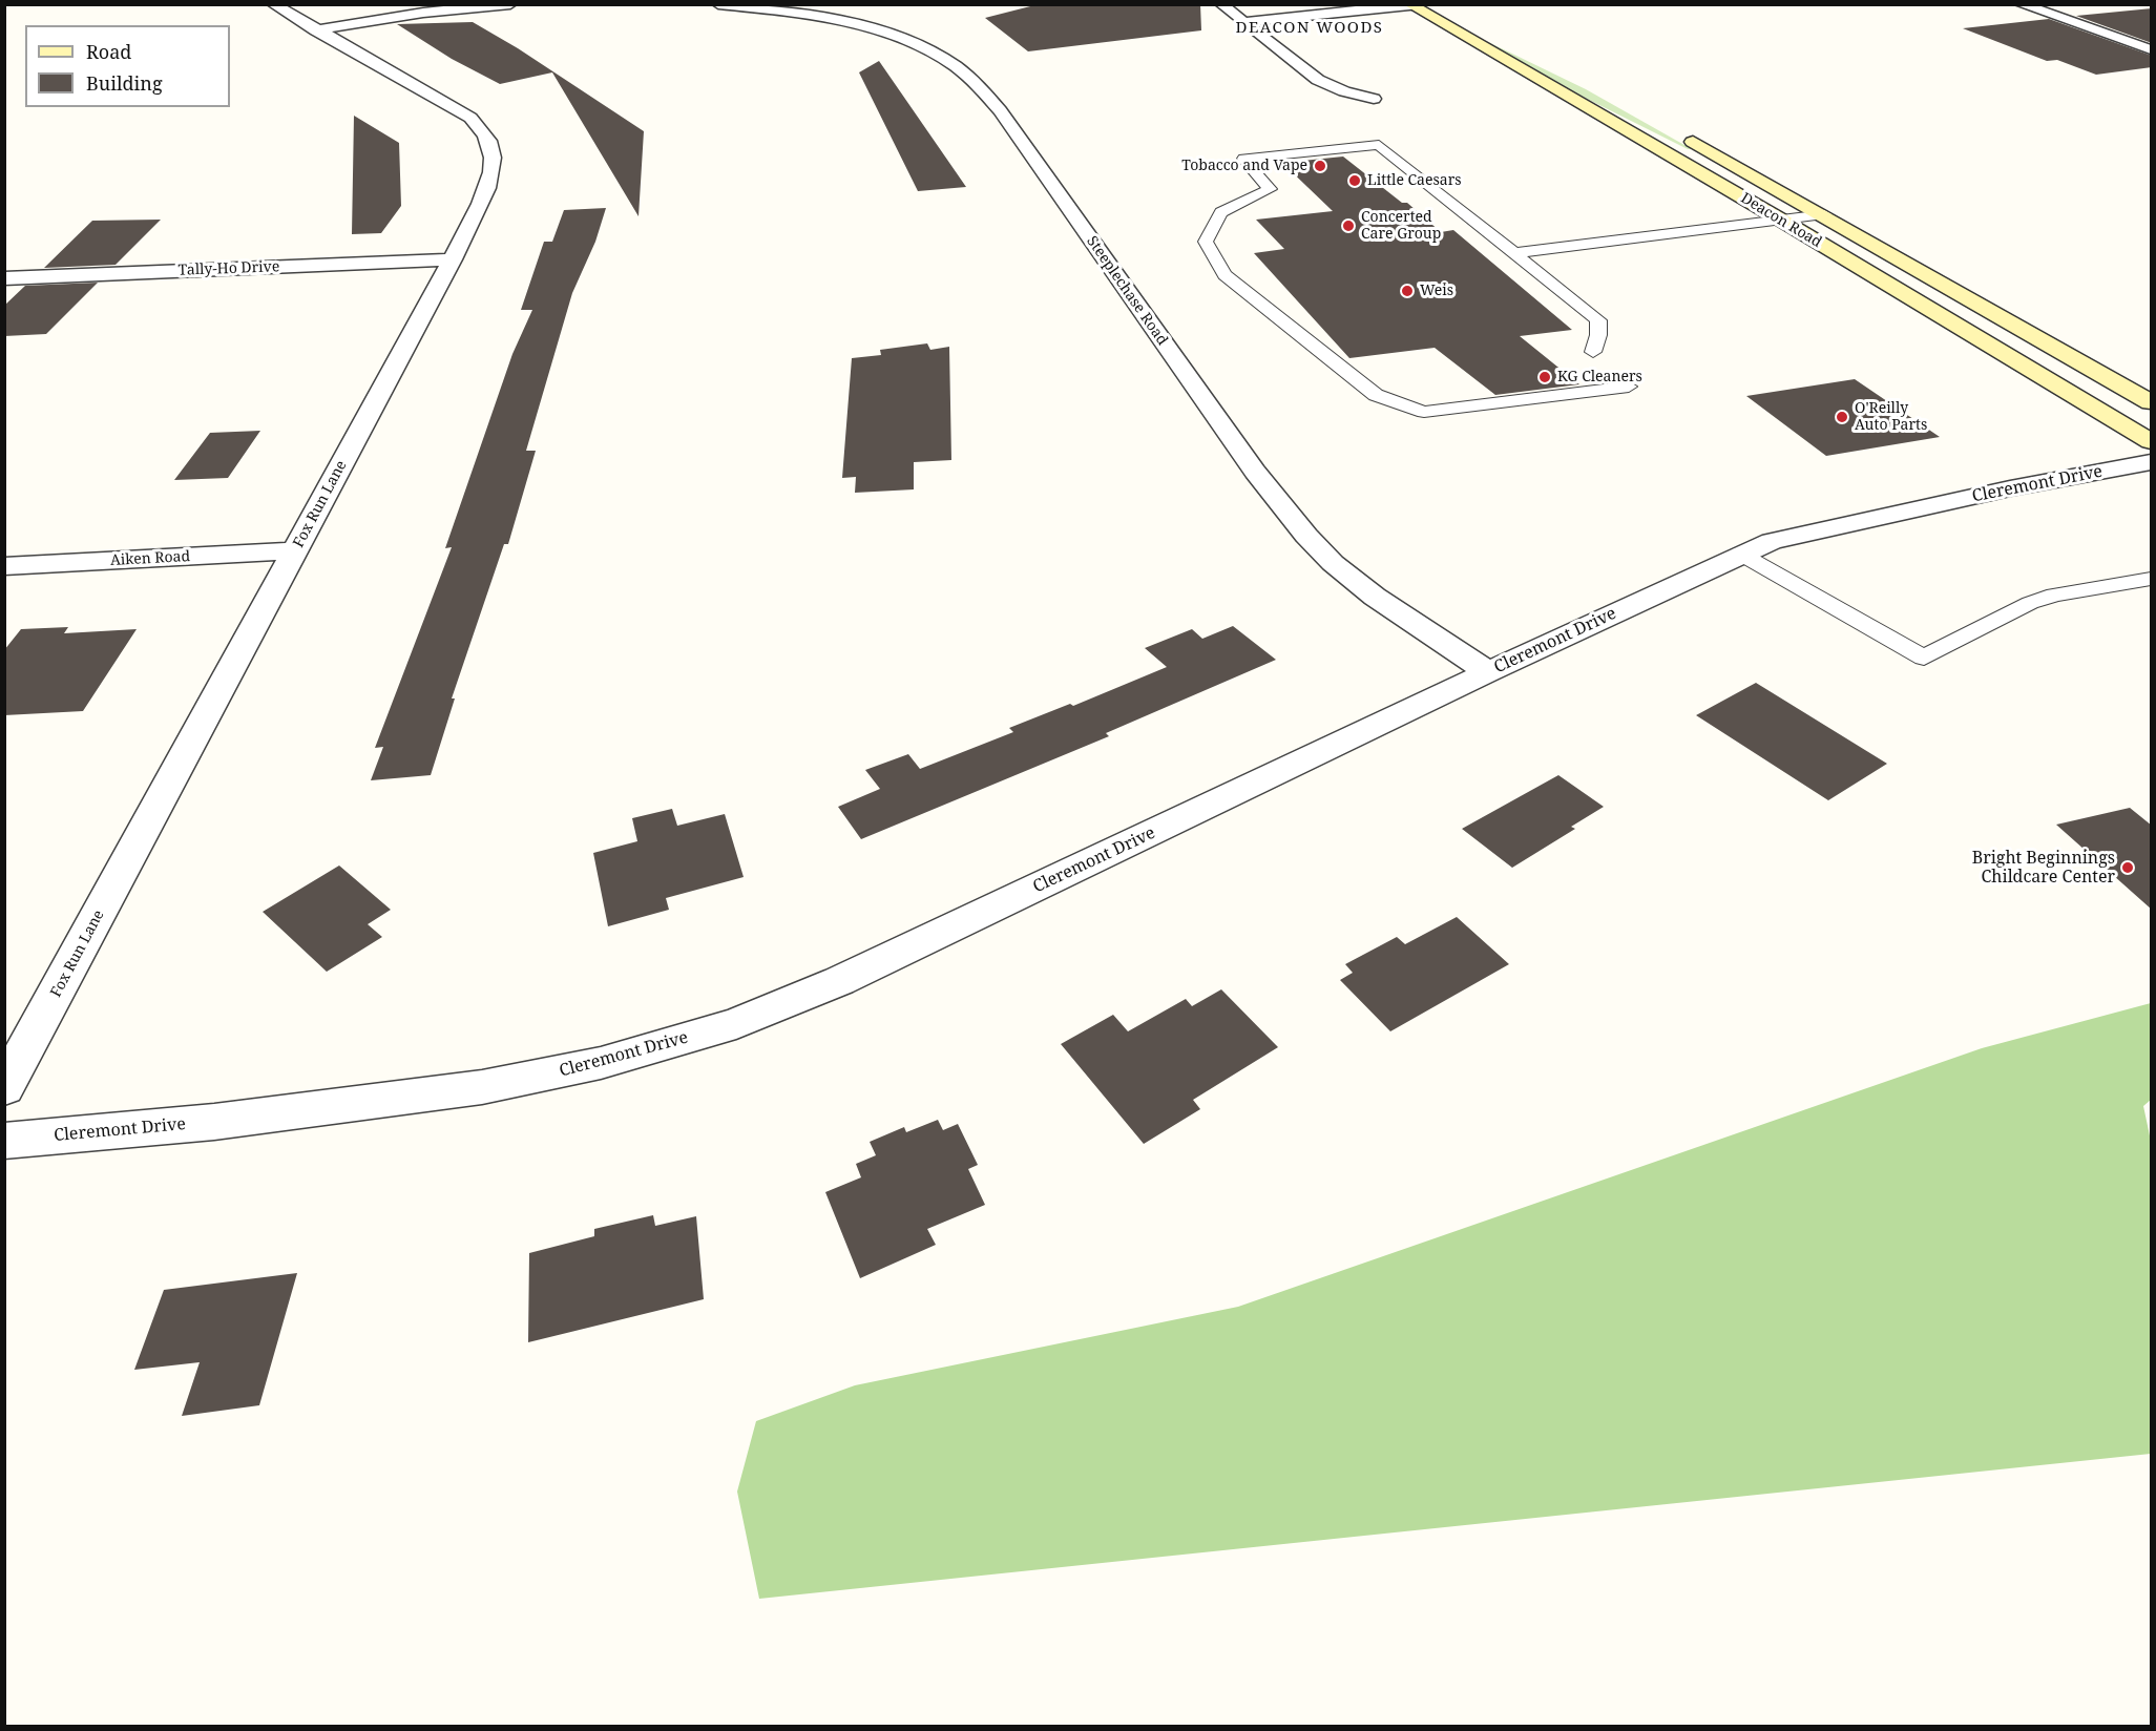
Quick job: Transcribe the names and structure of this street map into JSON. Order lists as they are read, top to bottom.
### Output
{
  "streets": {
    "main road": ["Deacon Road"],
    "street": [
      "Tally-Ho Drive",
      "Steeplechase Road",
      "Cleremont Drive",
      "Fox Run Lane",
      "Aiken Road"
    ]
  },
  "crossings": [
    ["Tally-Ho Drive", "Fox Run Lane"],
    ["Steeplechase Road", "Cleremont Drive"],
    ["Fox Run Lane", "Aiken Road"]
  ],
  "districts": ["DEACON WOODS"],
  "places": [
    "Tobacco and Vape",
    "Little Caesars",
    "Concerted Care Group",
    "Weis",
    "KG Cleaners",
    "O'Reilly Auto Parts",
    "Bright Beginnings Childcare Center"
  ],
  "legend": ["Road", "Building"]
}
